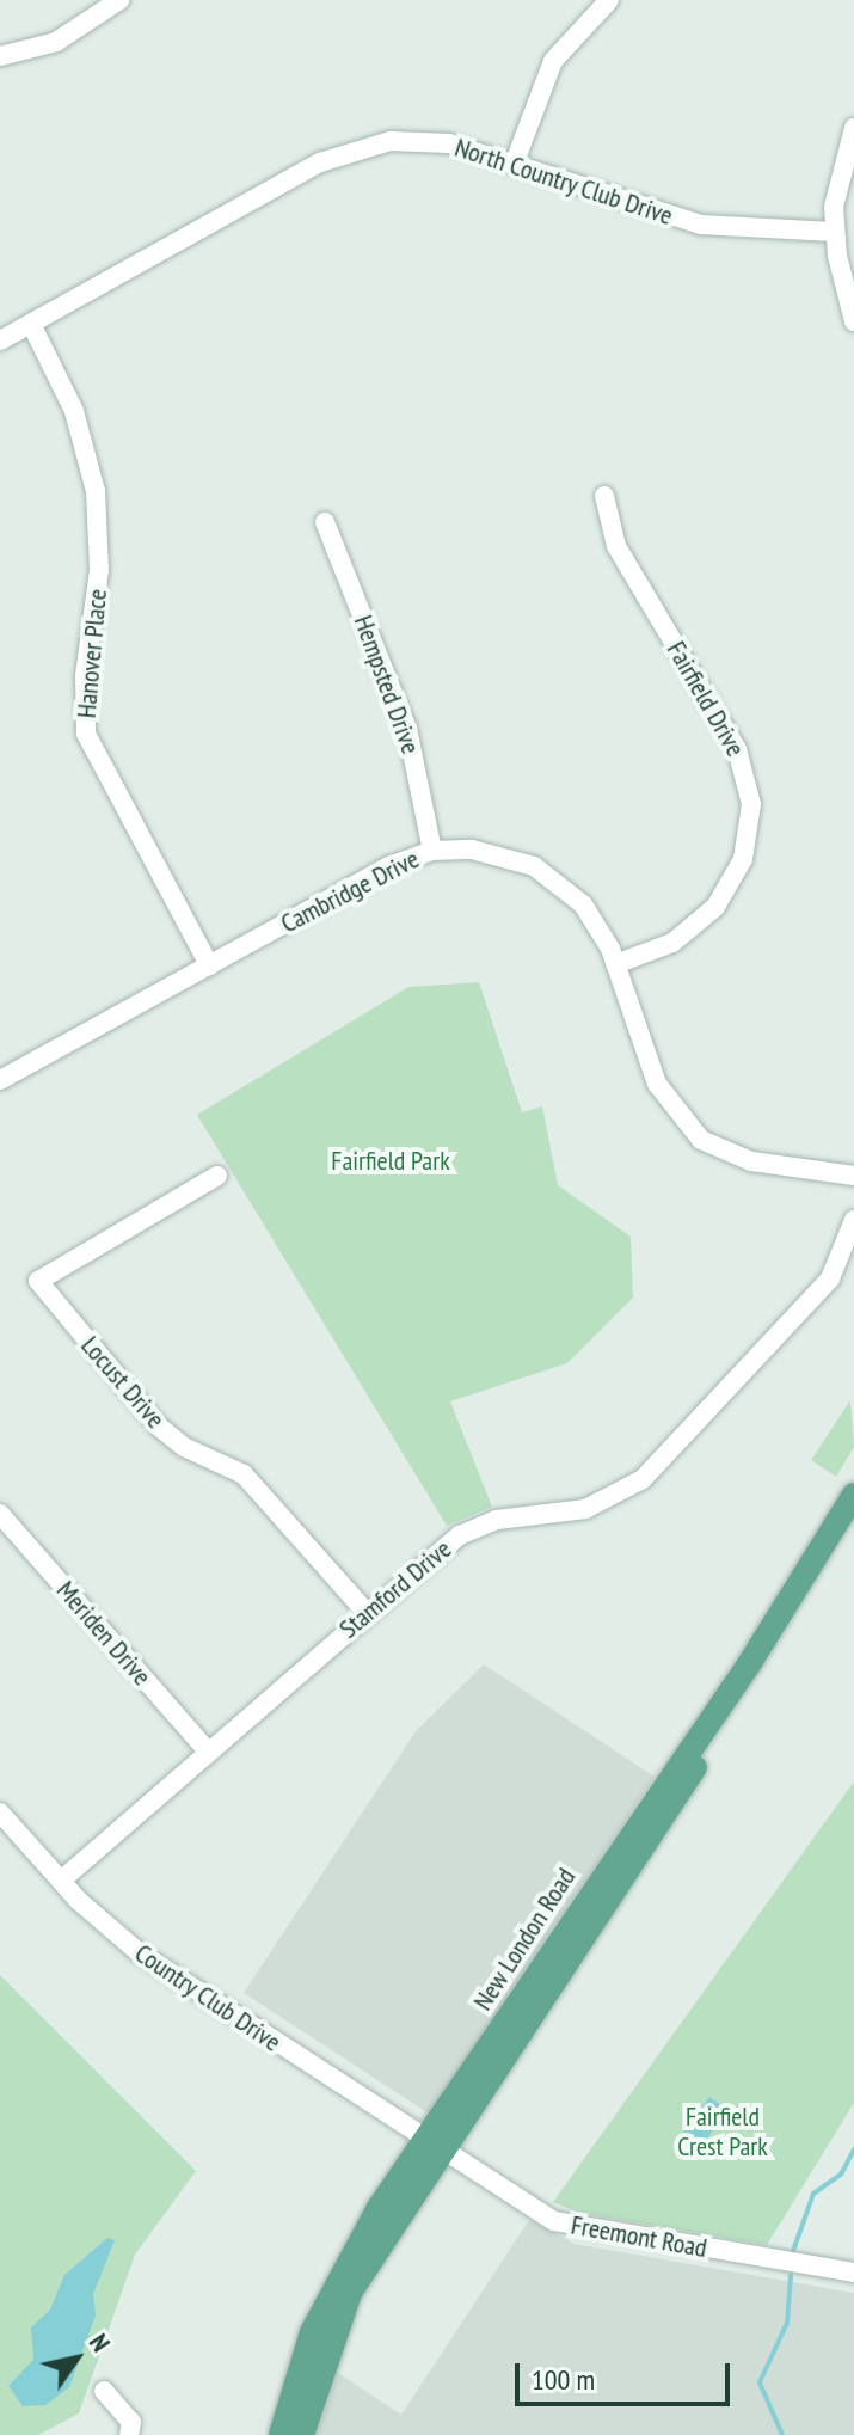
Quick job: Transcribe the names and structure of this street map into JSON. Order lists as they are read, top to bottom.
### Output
{
  "streets": {
    "main road": ["New London Road"],
    "street": [
      "North Country Club Drive",
      "Hanover Place",
      "Hempsted Drive",
      "Fairfield Drive",
      "Cambridge Drive",
      "Locust Drive",
      "Stamford Drive",
      "Meriden Drive",
      "Country Club Drive",
      "Freemont Road"
    ]
  },
  "crossings": [
    ["North Country Club Drive", "Hanover Place"],
    ["Hanover Place", "Cambridge Drive"],
    ["Hempsted Drive", "Cambridge Drive"],
    ["Fairfield Drive", "Cambridge Drive"],
    ["Locust Drive", "Stamford Drive"],
    ["Stamford Drive", "Meriden Drive"],
    ["Stamford Drive", "Country Club Drive"],
    ["New London Road", "Country Club Drive"],
    ["New London Road", "Freemont Road"],
    ["Country Club Drive", "Freemont Road"]
  ],
  "parks": ["Fairfield Park", "Fairfield Crest Park"],
  "scale_bar": "100 m",
  "north": "top right"
}
